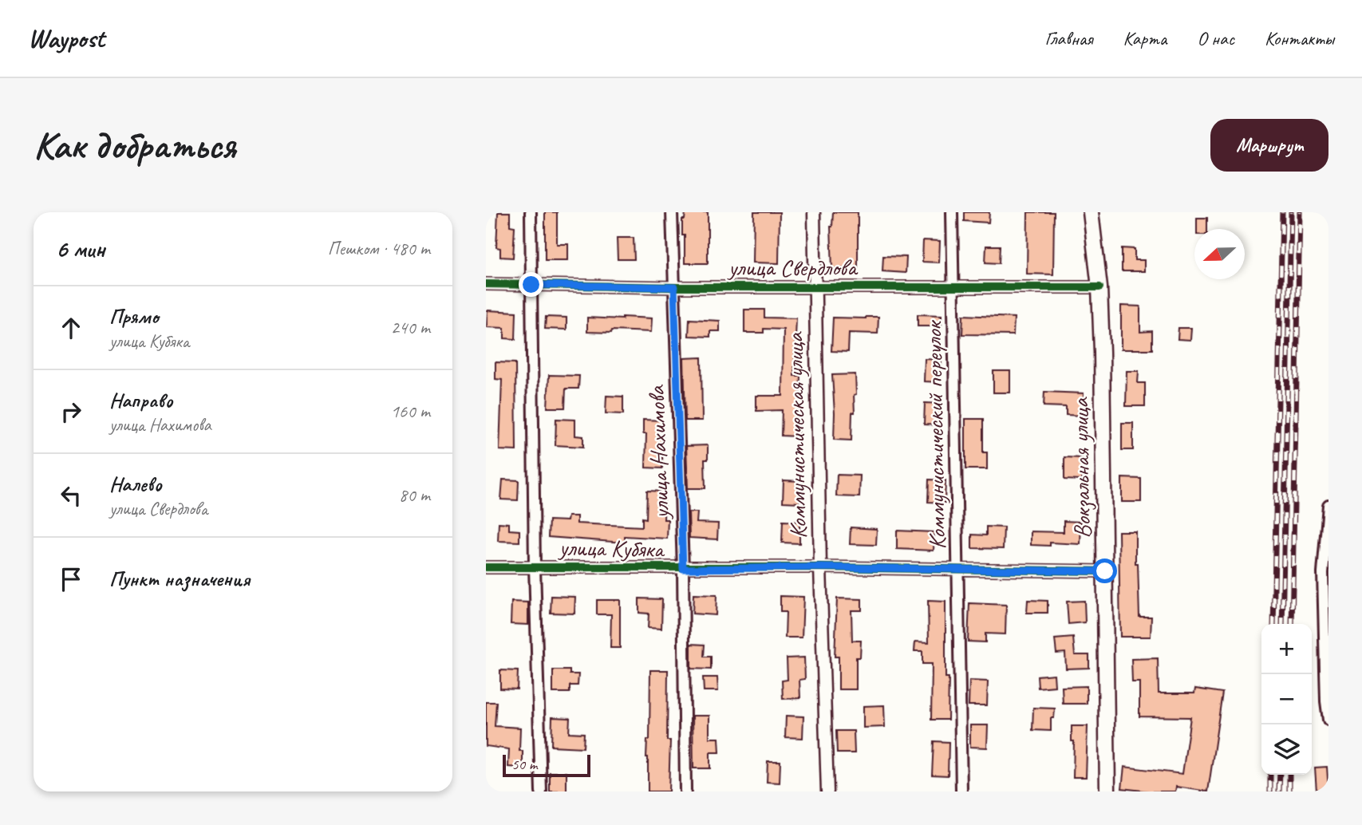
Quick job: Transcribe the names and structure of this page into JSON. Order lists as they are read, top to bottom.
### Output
{
  "streets": {
    "main road": ["Вокзальная улица"],
    "street": [
      "улица Свердлова",
      "Коммунистическая улица",
      "Коммунистический переулок",
      "улица Нахимова",
      "улица Кубяка"
    ]
  },
  "crossings": [
    ["улица Свердлова", "Коммунистическая улица"],
    ["улица Свердлова", "Коммунистический переулок"],
    ["улица Свердлова", "улица Нахимова"],
    ["улица Свердлова", "Вокзальная улица"],
    ["Коммунистическая улица", "улица Кубяка"],
    ["Коммунистический переулок", "улица Кубяка"],
    ["улица Нахимова", "улица Кубяка"],
    ["Вокзальная улица", "улица Кубяка"]
  ],
  "scale_bar": "50 m",
  "north": "left",
  "page": {
    "header": "Waypost",
    "nav": [
      "Главная",
      "Карта",
      "О нас",
      "Контакты"
    ],
    "buttons": "Маршрут",
    "title": "Как добраться",
    "heading": ["6 мин", "Пешком · 480 m"],
    "list": [
      ["Прямо", "улица Кубяка", "240 m"],
      ["Направо", "улица Нахимова", "160 m"],
      ["Налево", "улица Свердлова", "80 m"],
      "Пункт назначения"
    ],
    "map_buttons": ["+", "−"],
    "scale": "50 m"
  }
}
